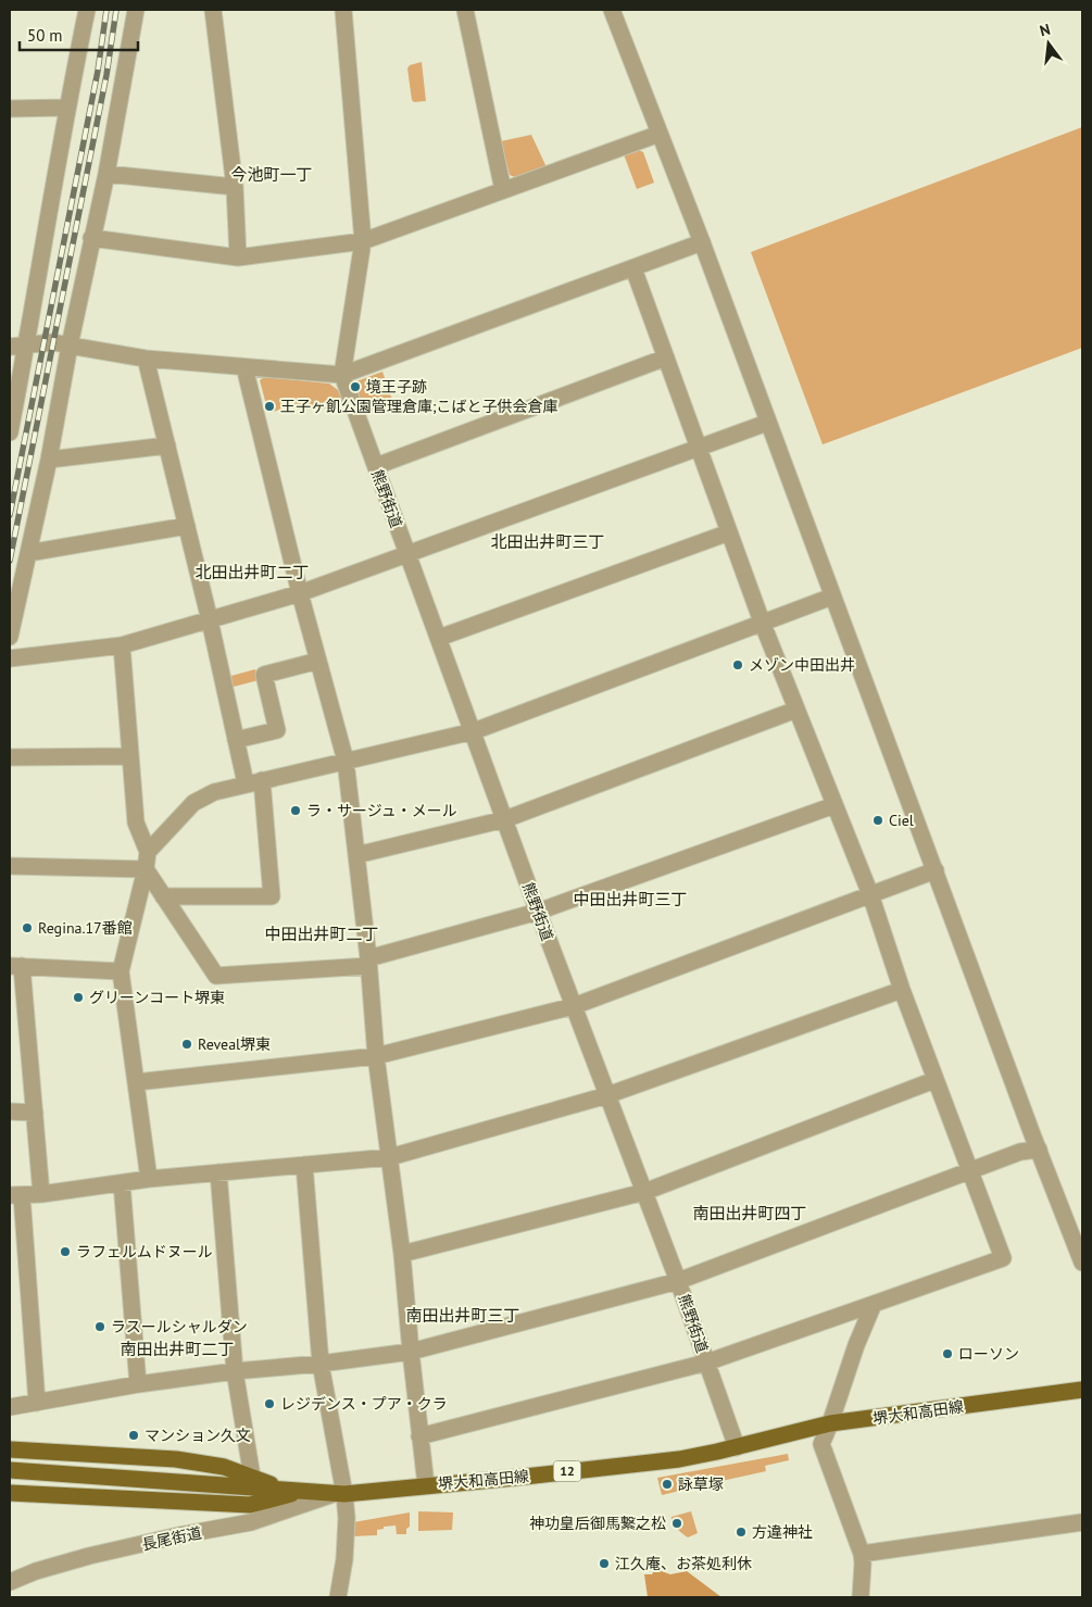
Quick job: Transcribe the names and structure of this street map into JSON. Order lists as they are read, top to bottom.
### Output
{
  "streets": {
    "main road": ["堺大和高田線", "12"],
    "street": ["熊野街道", "長尾街道"]
  },
  "crossings": [
    ["熊野街道", "堺大和高田線"],
    ["堺大和高田線", "長尾街道"]
  ],
  "districts": [
    "今池町一丁",
    "北田出井町三丁",
    "北田出井町二丁",
    "中田出井町三丁",
    "中田出井町二丁",
    "南田出井町四丁",
    "南田出井町三丁",
    "南田出井町二丁"
  ],
  "places": [
    "境王子跡",
    "王子ヶ飢公園管理倉庫;こばと子供会倉庫",
    "メゾン中田出井",
    "ラ・サージュ・メール",
    "Ciel",
    "Regina.17番館",
    "グリーンコート堺東",
    "Reveal堺東",
    "ラフェルムドヌール",
    "ラスールシャルダン",
    "ローソン",
    "レジデンス・プア・クラ",
    "マンション久文",
    "詠草塚",
    "神功皇后御馬繋之松",
    "方違神社",
    "江久庵、お茶処利休"
  ],
  "scale_bar": "50 m",
  "north": "top"
}
